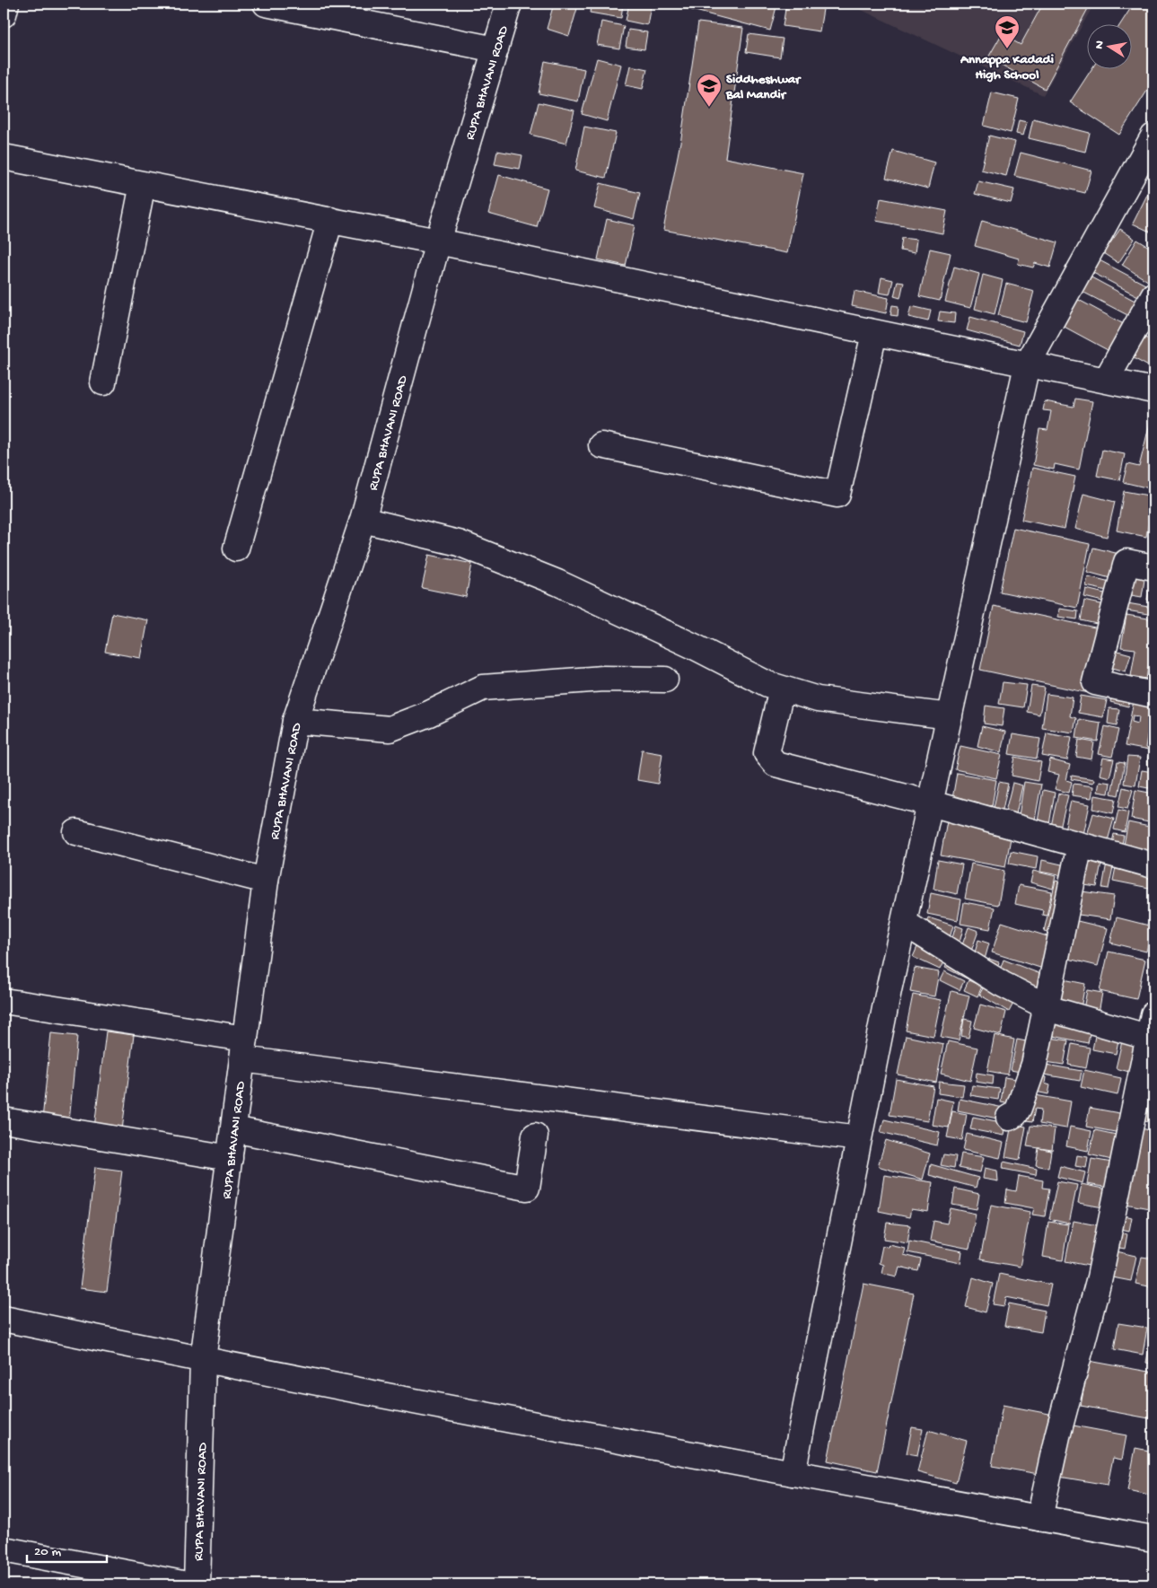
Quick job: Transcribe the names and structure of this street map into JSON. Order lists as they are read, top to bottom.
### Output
{
  "streets": {
    "street": ["RUPA BHAVANI ROAD"]
  },
  "places": {
    "school or university": ["Annappa Kadadi High School", "Siddheshwar Bal Mandir"]
  },
  "scale_bar": "20 m",
  "north": "left"
}
